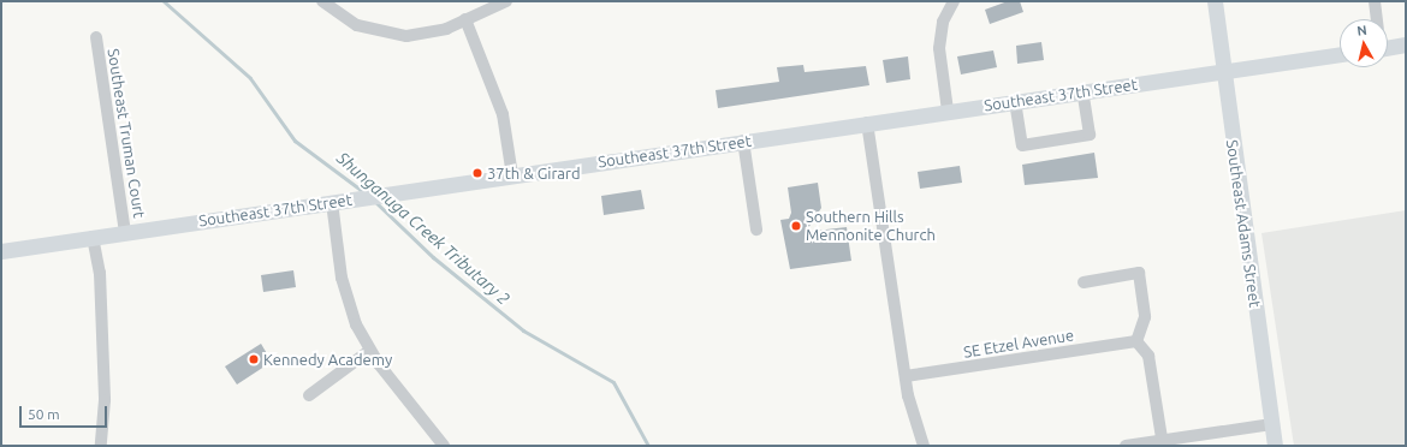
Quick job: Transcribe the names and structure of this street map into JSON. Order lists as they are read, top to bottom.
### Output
{
  "streets": {
    "main road": ["Southeast 37th Street", "Southeast Adams Street"],
    "street": ["Southeast Truman Court", "SE Etzel Avenue"]
  },
  "crossings": [
    ["Southeast 37th Street", "Southeast Truman Court"],
    ["Southeast 37th Street", "Southeast Adams Street"]
  ],
  "water": ["Shunganuga Creek Tributary 2"],
  "places": ["37th & Girard", "Southern Hills Mennonite Church", "Kennedy Academy"],
  "scale_bar": "50 m",
  "north": "top"
}
